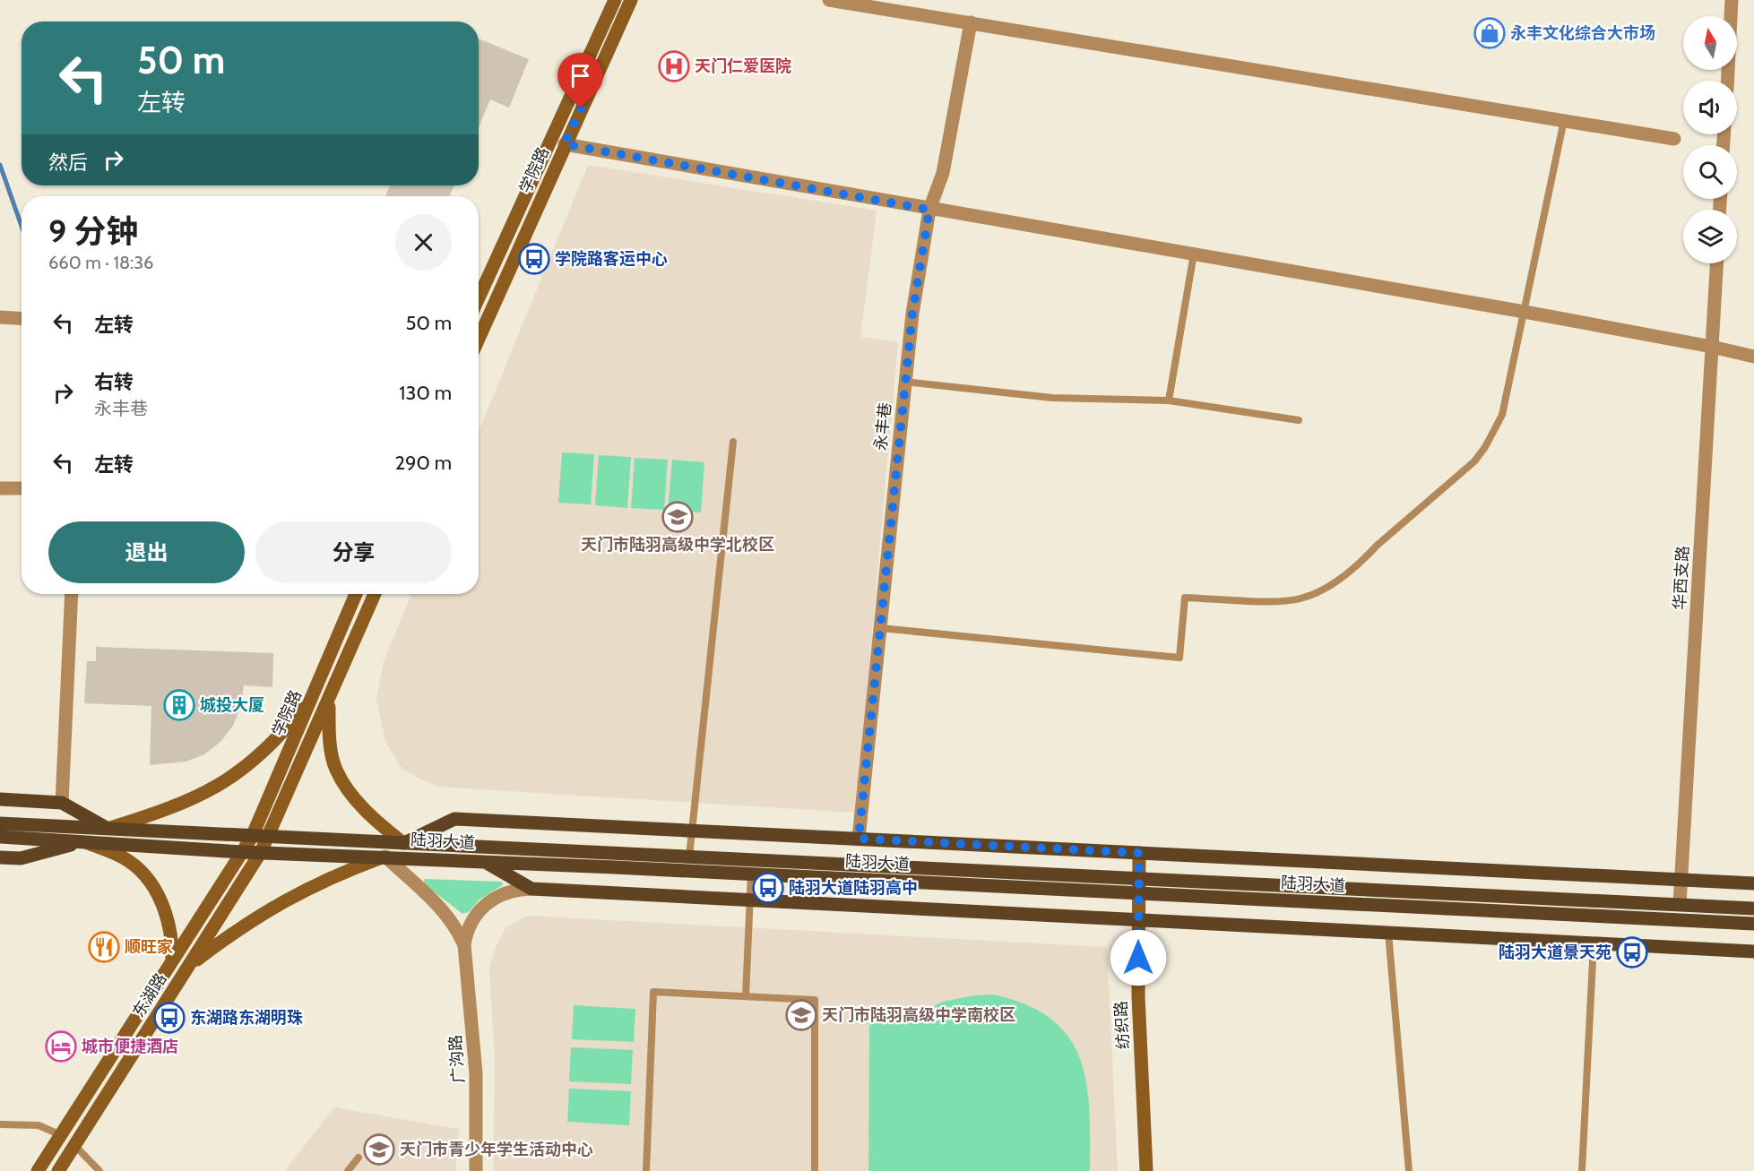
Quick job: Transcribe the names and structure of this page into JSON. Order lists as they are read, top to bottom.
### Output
{
  "streets": {
    "main road": [
      "学院路",
      "陆羽大道",
      "东湖路",
      "纺织路"
    ],
    "street": ["永丰巷", "华西支路", "广沟路"]
  },
  "crossings": [
    ["学院路", "陆羽大道"],
    ["学院路", "东湖路"],
    ["华西支路", "陆羽大道"],
    ["陆羽大道", "东湖路"],
    ["陆羽大道", "纺织路"]
  ],
  "places": {
    "shop": ["永丰文化综合大市场"],
    "hospital": ["天门仁爱医院"],
    "bus stop": [
      "学院路客运中心",
      "陆羽大道陆羽高中",
      "陆羽大道景天苑",
      "东湖路东湖明珠"
    ],
    "school or university": ["天门市陆羽高级中学北校区", "天门市陆羽高级中学南校区", "天门市青少年学生活动中心"],
    "building": ["城投大厦"],
    "restaurant": ["顺旺家"],
    "hotel": ["城市便捷酒店"]
  },
  "north": "top",
  "page": {
    "turn": ["50 m", "左转"],
    "then": "然后",
    "heading": ["9 分钟", "660 m · 18:36"],
    "list": [
      {
        "name": "左转",
        "value": "50 m"
      },
      {
        "name": "右转",
        "note": "永丰巷",
        "value": "130 m"
      },
      {
        "name": "左转",
        "value": "290 m"
      }
    ],
    "buttons": ["退出", "分享"]
  }
}
